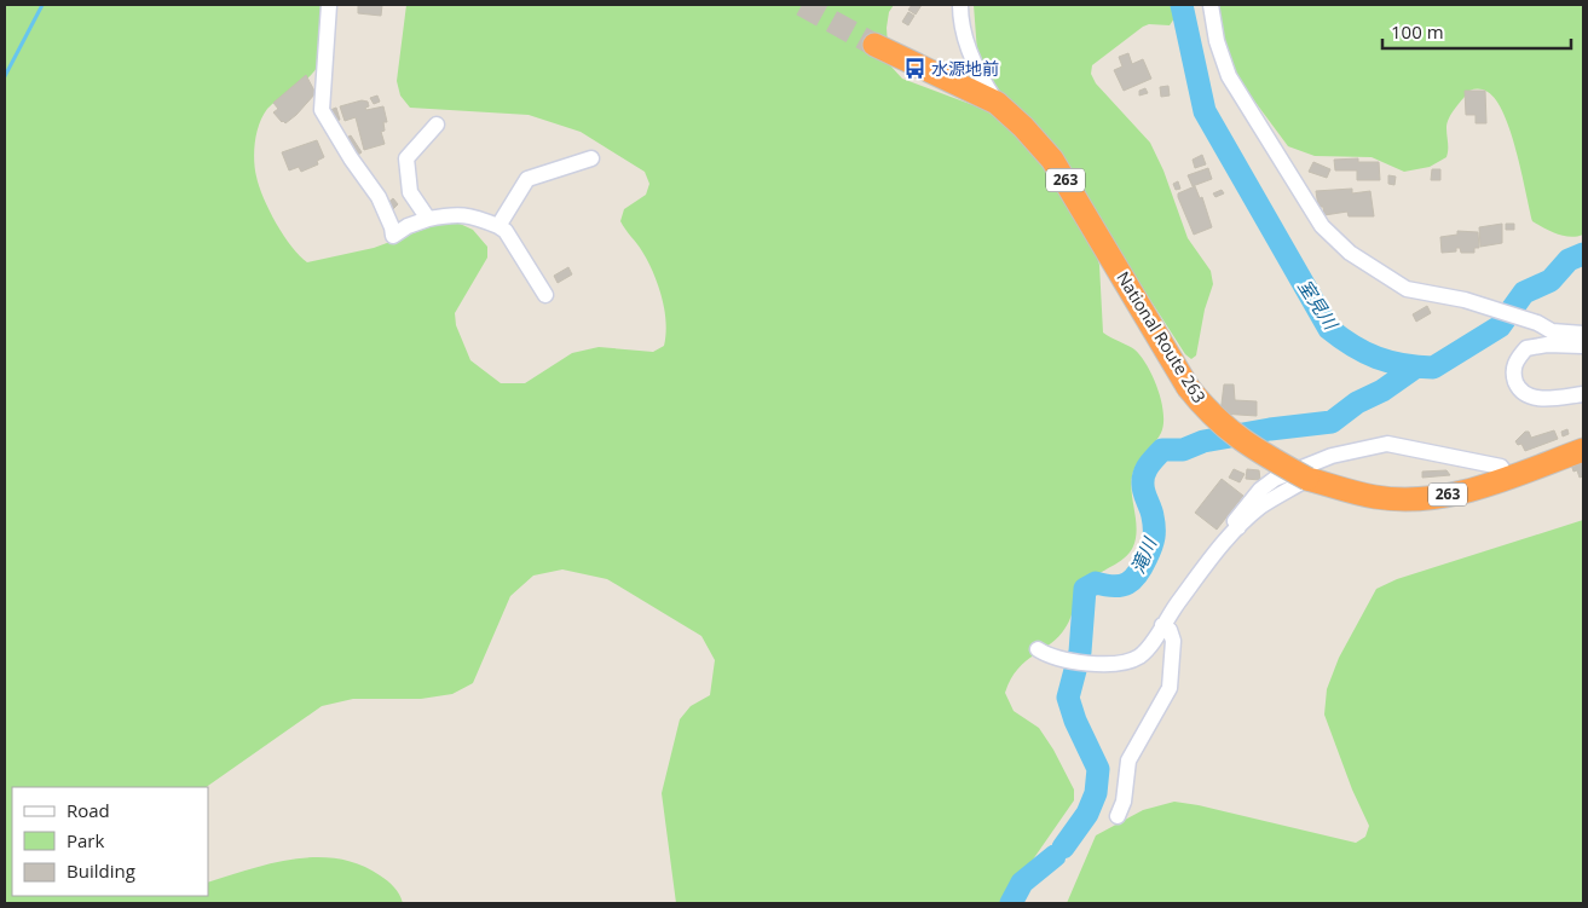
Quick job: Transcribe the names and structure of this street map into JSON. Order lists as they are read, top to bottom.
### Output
{
  "streets": {
    "highway": ["263", "National Route 263"]
  },
  "water": ["室見川", "滝川"],
  "places": {
    "bus stop": ["水源地前"]
  },
  "legend": ["Road", "Park", "Building"],
  "scale_bar": "100 m"
}
